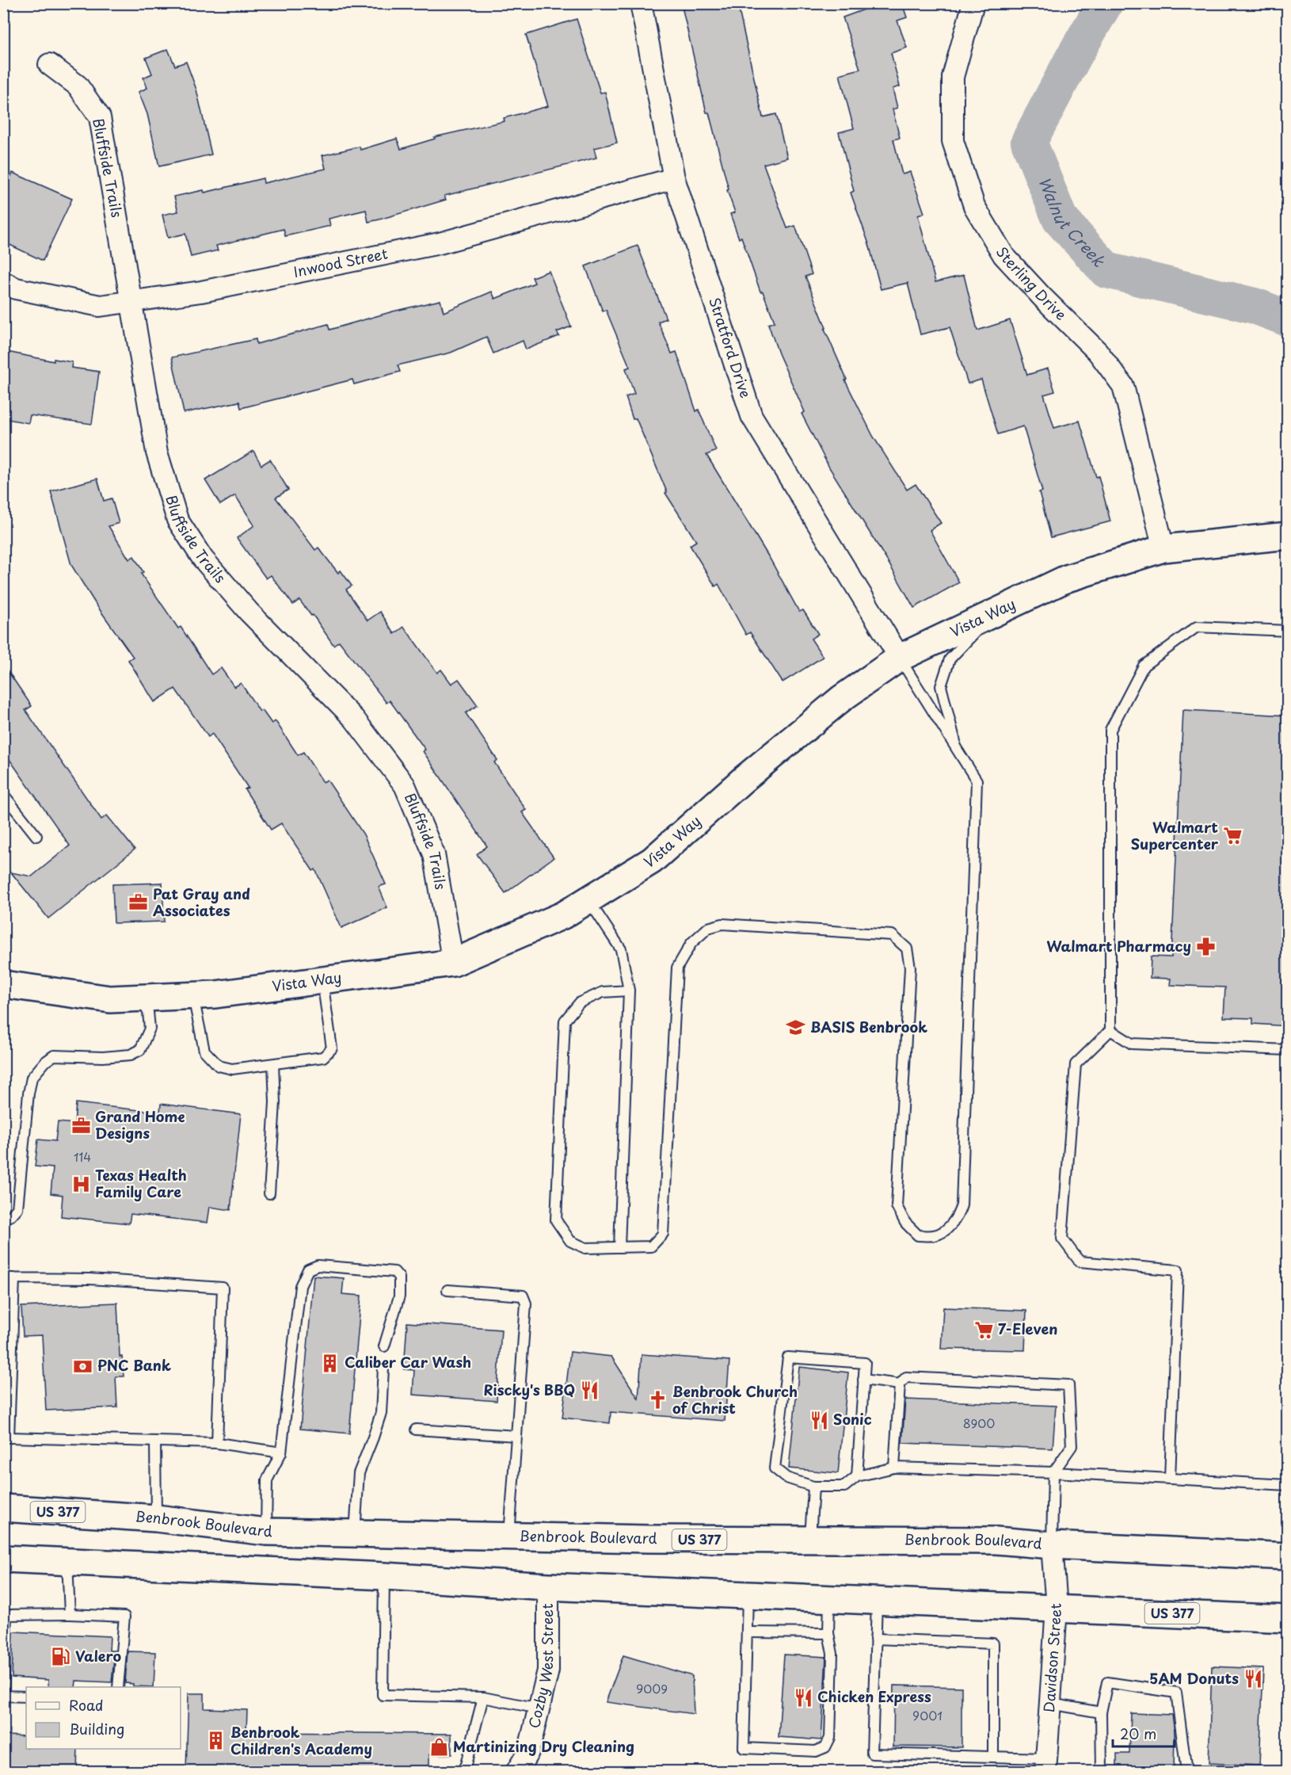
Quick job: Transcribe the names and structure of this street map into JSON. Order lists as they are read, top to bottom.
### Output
{
  "streets": {
    "main road": ["Vista Way", "US 377", "Benbrook Boulevard"],
    "street": [
      "Bluffside Trails",
      "Inwood Street",
      "Sterling Drive",
      "Stratford Drive",
      "Davidson Street",
      "Cozby West Street"
    ]
  },
  "crossings": [
    ["Bluffside Trails", "Inwood Street"],
    ["Bluffside Trails", "Vista Way"],
    ["Inwood Street", "Stratford Drive"],
    ["Sterling Drive", "Vista Way"],
    ["Stratford Drive", "Vista Way"],
    ["US 377", "Davidson Street"],
    ["US 377", "Cozby West Street"],
    ["Benbrook Boulevard", "Davidson Street"]
  ],
  "water": ["Walnut Creek"],
  "places": {
    "supermarket": ["Walmart Supercenter", "7-Eleven"],
    "office": ["Pat Gray and Associates", "Grand Home Designs"],
    "pharmacy": ["Walmart Pharmacy"],
    "school or university": ["BASIS Benbrook"],
    "hospital": ["Texas Health Family Care"],
    "building": ["Caliber Car Wash", "Benbrook Children's Academy"],
    "bank": ["PNC Bank"],
    "restaurant": [
      "Riscky's BBQ",
      "Sonic",
      "5AM Donuts",
      "Chicken Express"
    ],
    "church": ["Benbrook Church of Christ"],
    "fuel station": ["Valero"],
    "shop": ["Martinizing Dry Cleaning"]
  },
  "house_numbers": [
    "114",
    "8900",
    "9009",
    "9001"
  ],
  "legend": ["Road", "Building"],
  "scale_bar": "20 m"
}
